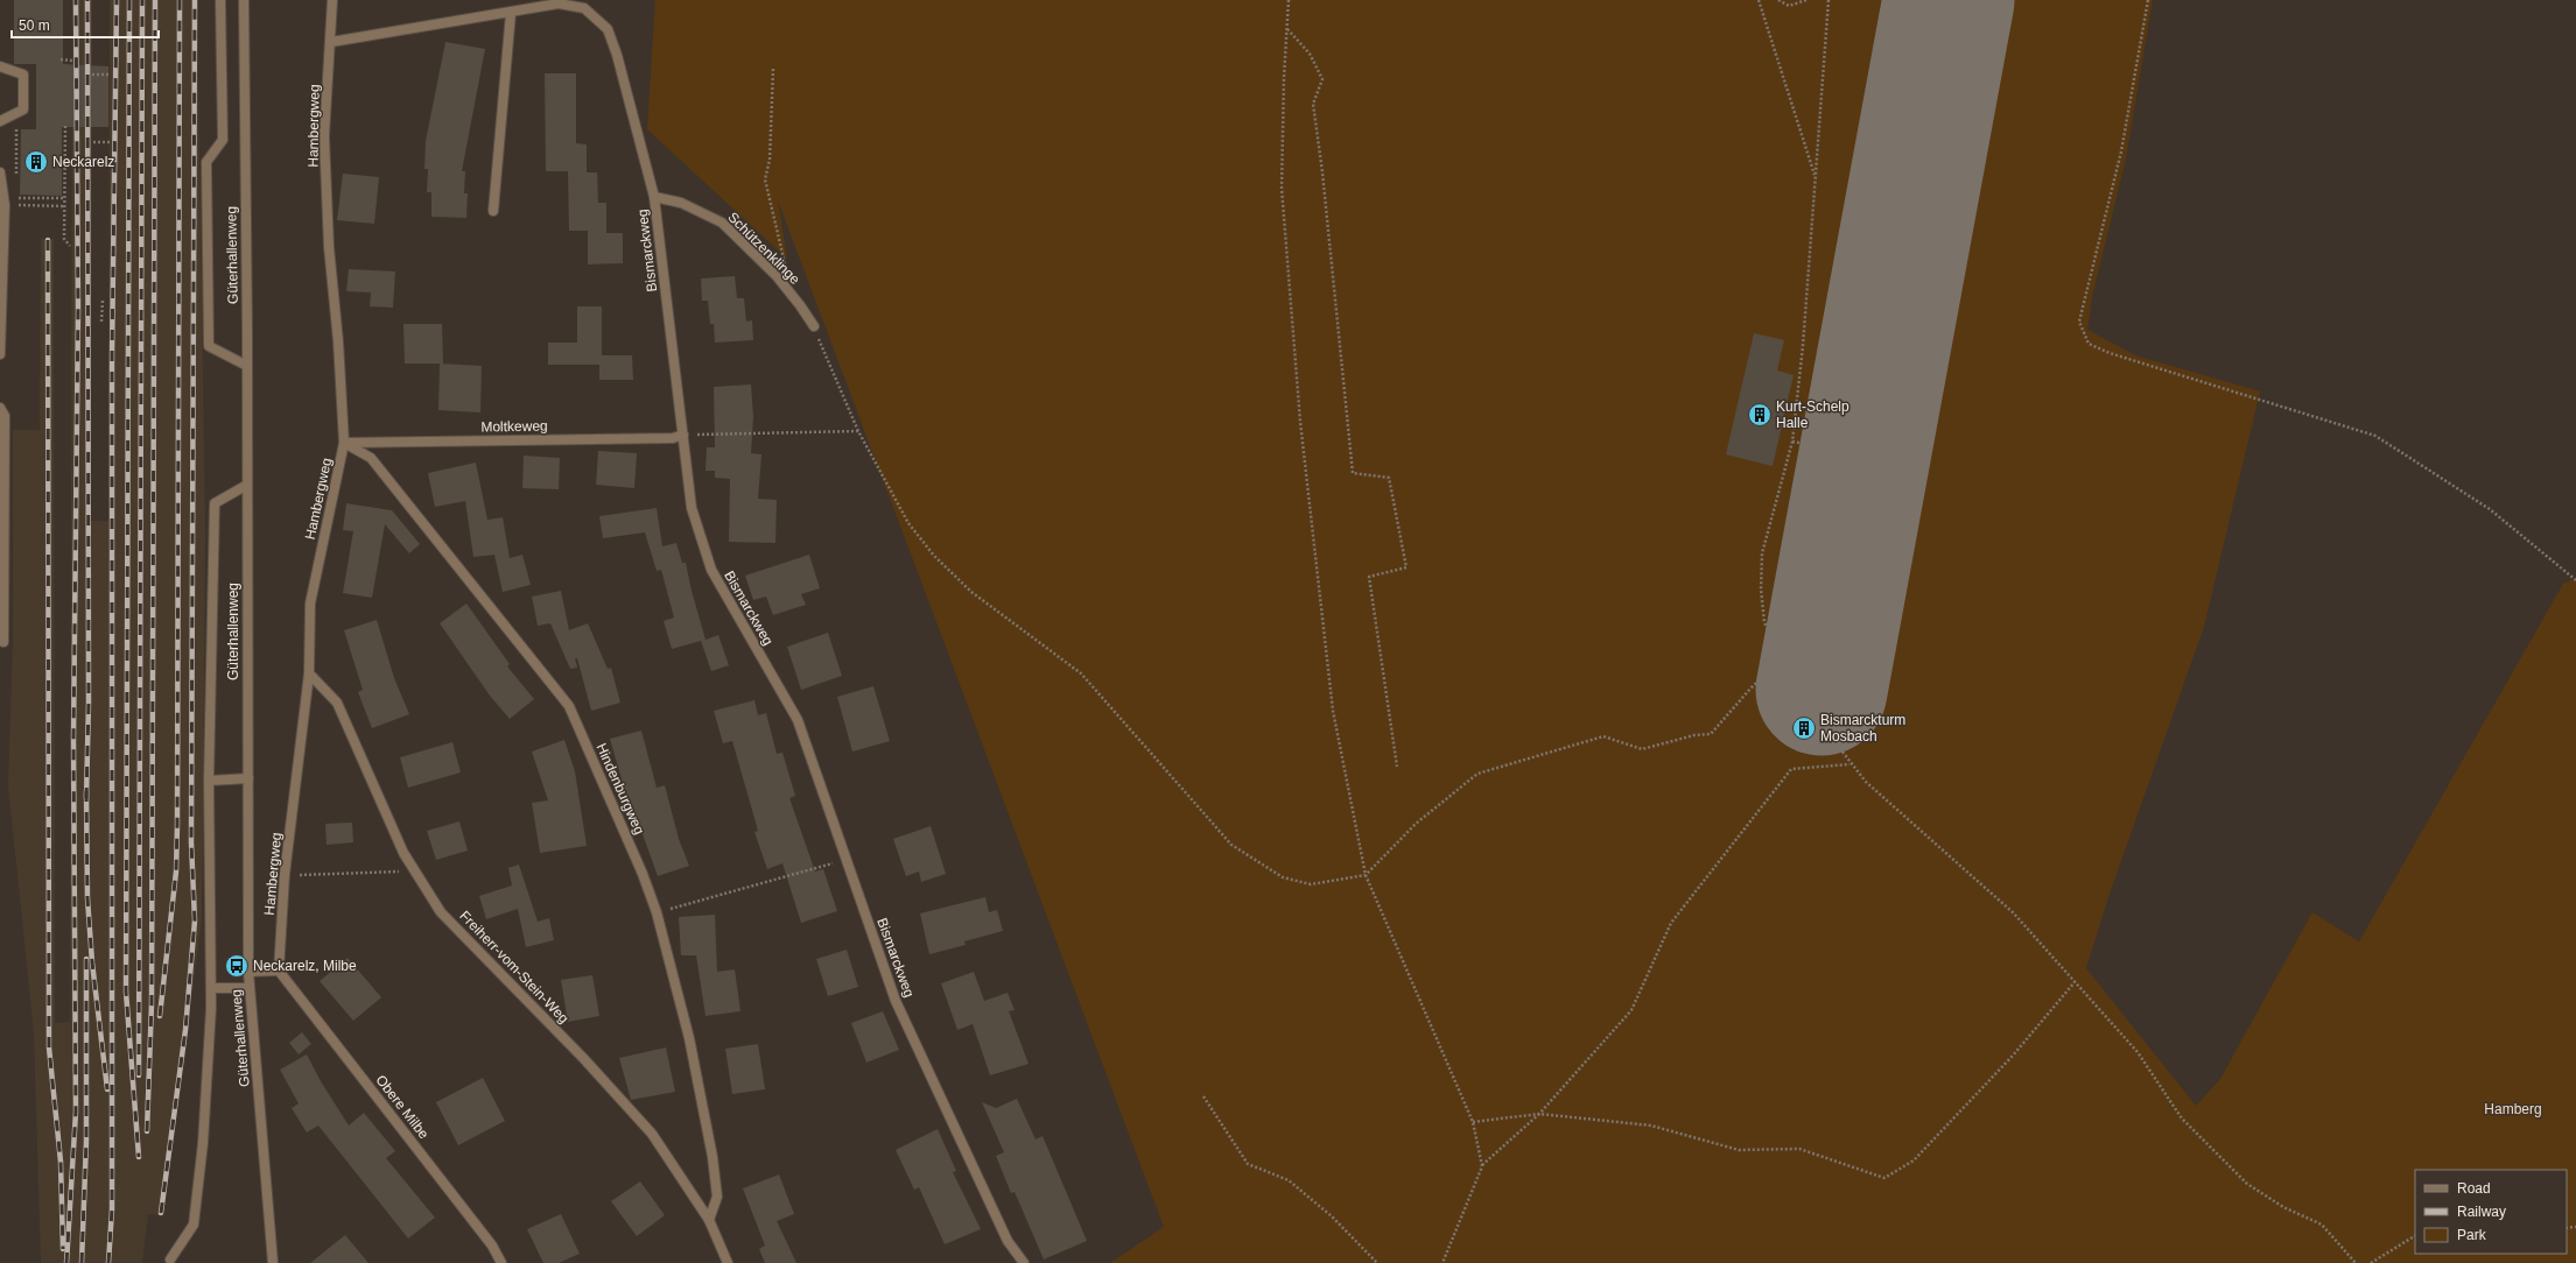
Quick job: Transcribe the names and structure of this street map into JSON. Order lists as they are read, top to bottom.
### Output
{
  "streets": {
    "street": [
      "Hambergweg",
      "Schützenklinge",
      "Bismarckweg",
      "Güterhallenweg",
      "Moltkeweg",
      "Hindenburgweg",
      "Freiherr-vom-Stein-Weg",
      "Obere Milbe"
    ]
  },
  "crossings": [
    ["Hambergweg", "Bismarckweg"],
    ["Hambergweg", "Moltkeweg"],
    ["Hambergweg", "Hindenburgweg"],
    ["Hambergweg", "Freiherr-vom-Stein-Weg"],
    ["Hambergweg", "Obere Milbe"],
    ["Schützenklinge", "Bismarckweg"],
    ["Bismarckweg", "Moltkeweg"],
    ["Moltkeweg", "Hindenburgweg"],
    ["Hindenburgweg", "Freiherr-vom-Stein-Weg"]
  ],
  "parks": ["Hamberg"],
  "places": {
    "building": ["Neckarelz", "Kurt-Schelp Halle", "Bismarckturm Mosbach"],
    "bus stop": ["Neckarelz, Milbe"]
  },
  "legend": ["Road", "Railway", "Park"],
  "scale_bar": "50 m"
}
